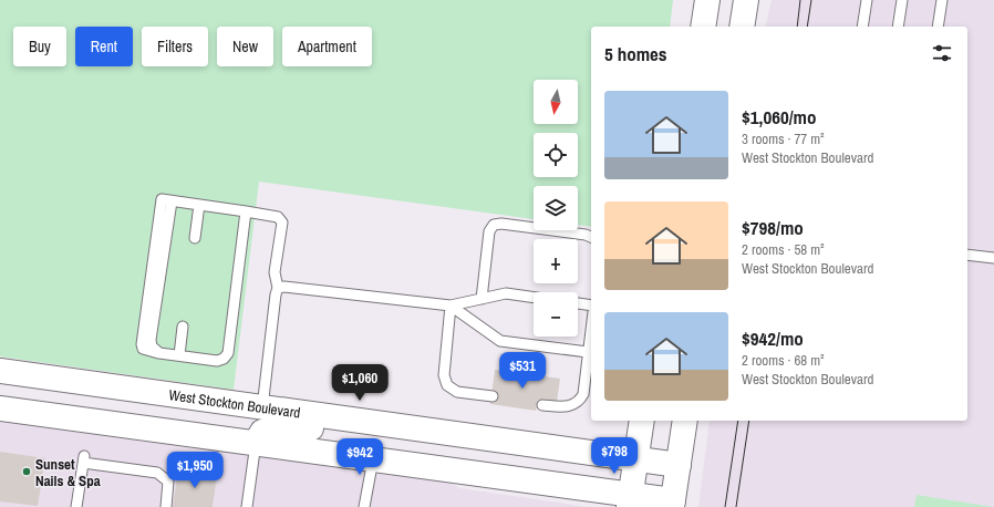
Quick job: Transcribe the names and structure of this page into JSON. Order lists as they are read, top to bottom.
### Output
{
  "streets": {
    "street": ["West Stockton Boulevard"]
  },
  "places": ["Sunset Nails & Spa"],
  "north": "bottom",
  "page": {
    "chip": [
      "Buy",
      "Rent",
      "Filters",
      "New",
      "Apartment"
    ],
    "heading": "5 homes",
    "map_buttons": ["+", "−"],
    "list": [
      {
        "name": "$1,060/mo",
        "note": "3 rooms · 77 m² · West Stockton Boulevard"
      },
      {
        "name": "$798/mo",
        "note": "2 rooms · 58 m² · West Stockton Boulevard"
      },
      {
        "name": "$942/mo",
        "note": "2 rooms · 68 m² · West Stockton Boulevard"
      }
    ],
    "price": [
      "$531",
      "$1,060",
      "$798",
      "$942",
      "$1,950"
    ]
  }
}
